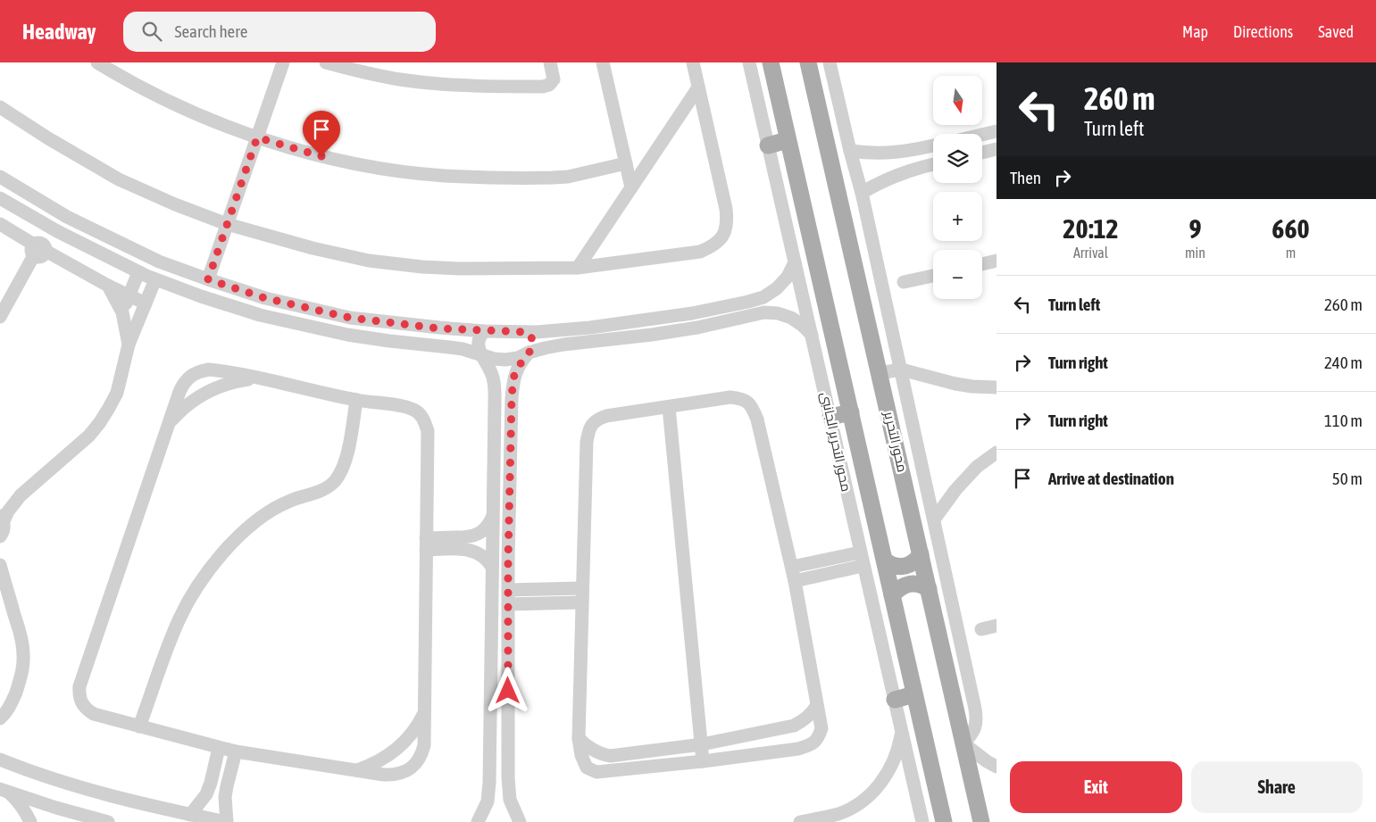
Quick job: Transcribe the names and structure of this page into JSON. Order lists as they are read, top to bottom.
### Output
{
  "streets": {
    "main road": ["محور التحرير"],
    "street": ["محور التحرير الجانبى"]
  },
  "north": "bottom",
  "page": {
    "header": "Headway",
    "search": "Search here",
    "nav": ["Map", "Directions", "Saved"],
    "turn": ["260 m", "Turn left"],
    "map_buttons": ["+", "−"],
    "then": "Then",
    "eta": [
      "20:12",
      "Arrival",
      "9",
      "min",
      "660",
      "m"
    ],
    "list": [
      {
        "name": "Turn left",
        "value": "260 m"
      },
      {
        "name": "Turn right",
        "value": "240 m"
      },
      {
        "name": "Turn right",
        "value": "110 m"
      },
      {
        "name": "Arrive at destination",
        "value": "50 m"
      }
    ],
    "buttons": ["Exit", "Share"]
  }
}
